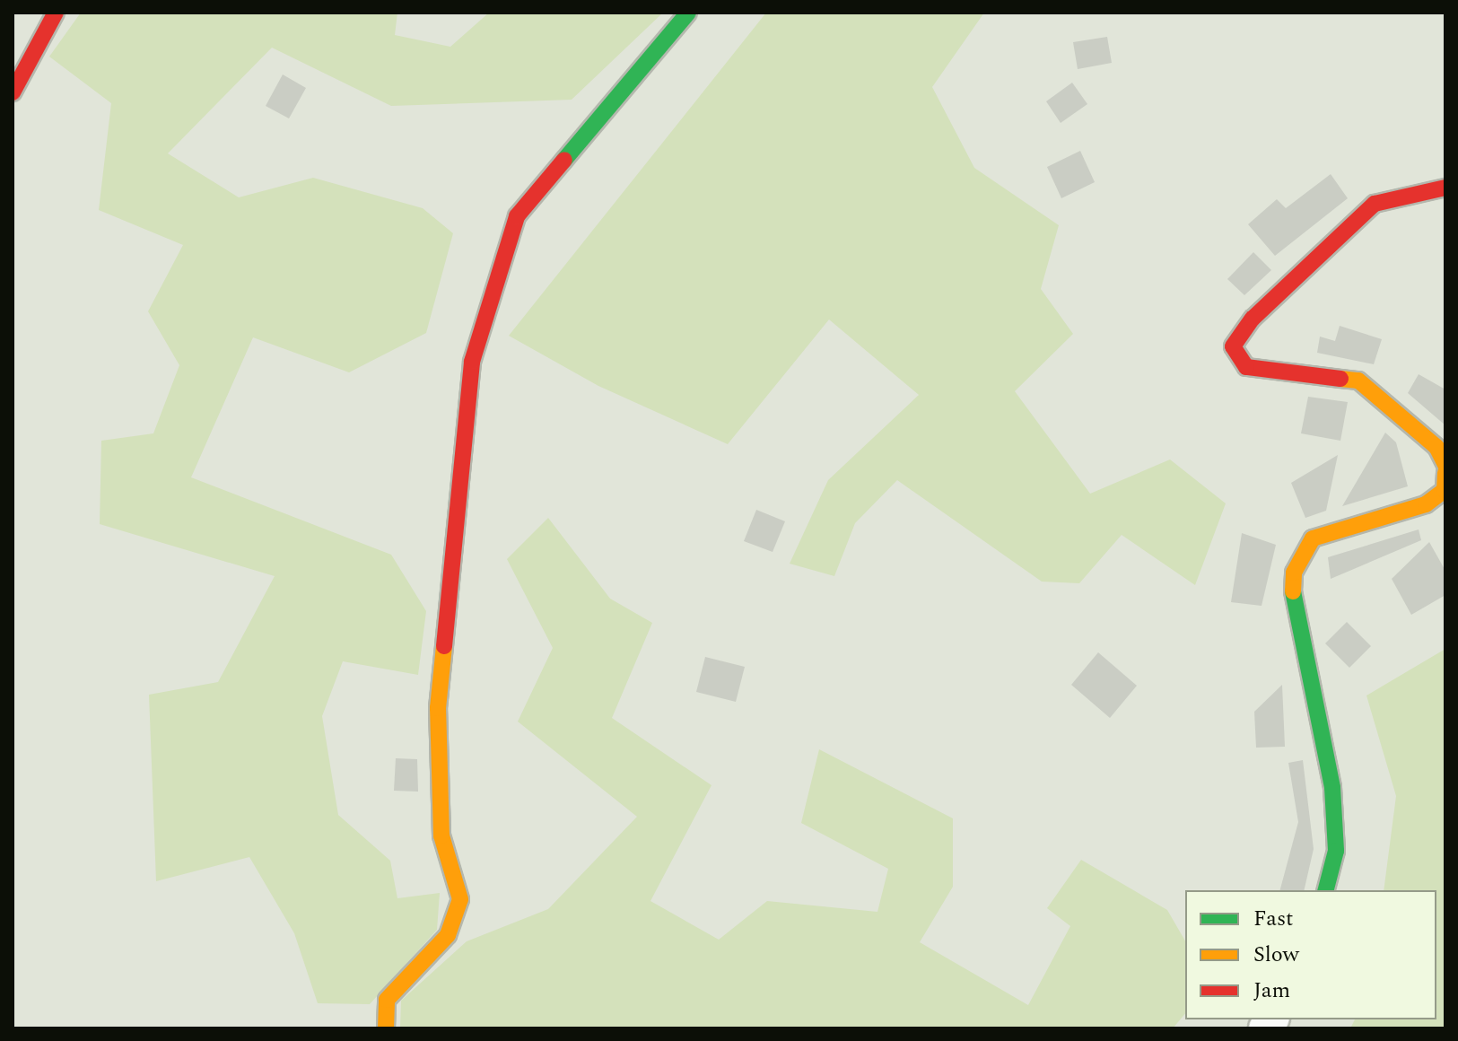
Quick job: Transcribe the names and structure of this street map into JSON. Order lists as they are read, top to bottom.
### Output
{
  "legend": ["Fast", "Slow", "Jam"]
}
